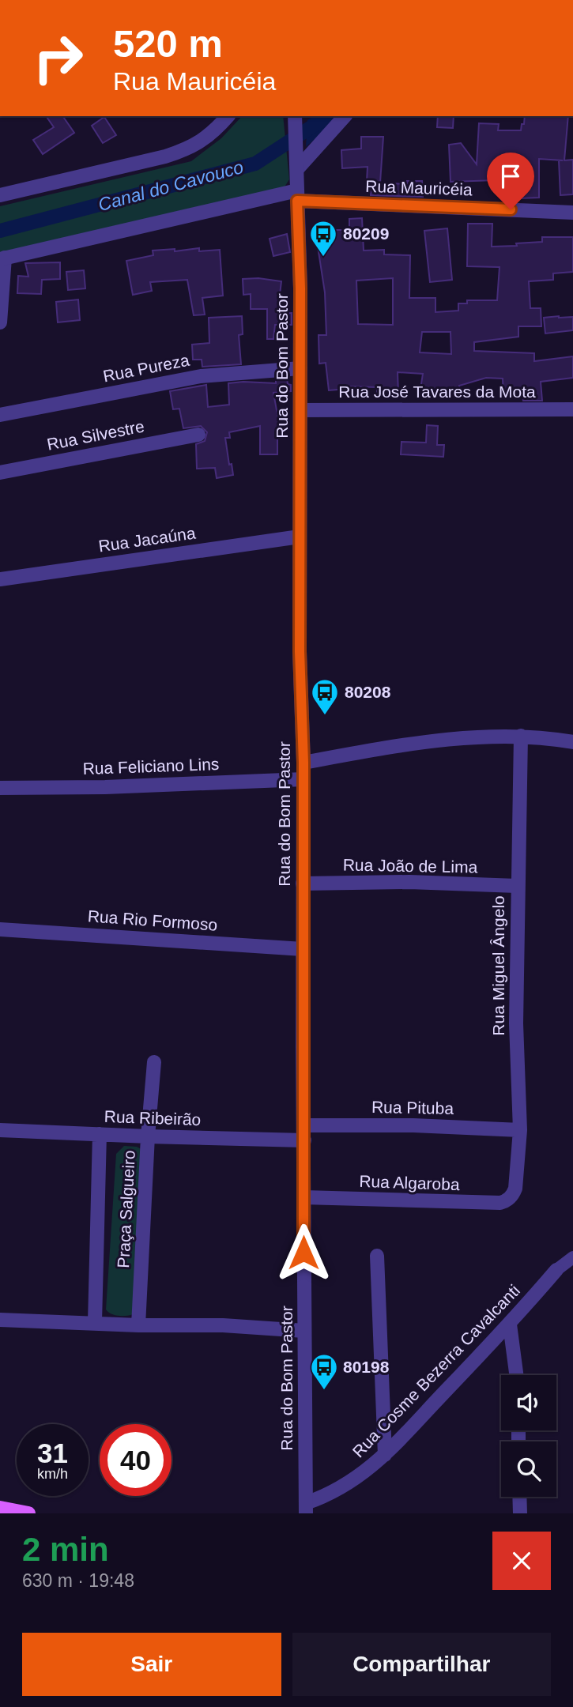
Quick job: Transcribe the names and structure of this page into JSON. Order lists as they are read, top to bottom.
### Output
{
  "streets": {
    "street": [
      "Rua Mauricéia",
      "Rua do Bom Pastor",
      "Rua Pureza",
      "Rua José Tavares da Mota",
      "Rua Silvestre",
      "Rua Jacaúna",
      "Rua Feliciano Lins",
      "Rua João de Lima",
      "Rua Rio Formoso",
      "Rua Miguel Ângelo",
      "Rua Pituba",
      "Rua Ribeirão",
      "Rua Algaroba",
      "Praça Salgueiro",
      "Rua Cosme Bezerra Cavalcanti"
    ]
  },
  "crossings": [
    ["Rua Mauricéia", "Rua do Bom Pastor"],
    ["Rua do Bom Pastor", "Rua Pureza"],
    ["Rua do Bom Pastor", "Rua José Tavares da Mota"],
    ["Rua do Bom Pastor", "Rua Jacaúna"],
    ["Rua do Bom Pastor", "Rua Feliciano Lins"],
    ["Rua do Bom Pastor", "Rua João de Lima"],
    ["Rua do Bom Pastor", "Rua Rio Formoso"],
    ["Rua do Bom Pastor", "Rua Pituba"],
    ["Rua do Bom Pastor", "Rua Ribeirão"],
    ["Rua do Bom Pastor", "Rua Algaroba"],
    ["Rua do Bom Pastor", "Rua Cosme Bezerra Cavalcanti"],
    ["Rua João de Lima", "Rua Miguel Ângelo"],
    ["Rua Miguel Ângelo", "Rua Pituba"],
    ["Rua Miguel Ângelo", "Rua Algaroba"],
    ["Rua Ribeirão", "Praça Salgueiro"]
  ],
  "water": ["Canal do Cavouco"],
  "places": {
    "bus stop": ["80209", "80208", "80198"]
  },
  "page": {
    "turn": ["520 m", "Rua Mauricéia"],
    "speed": "31 km/h",
    "limit": "40",
    "heading": ["2 min", "630 m · 19:48"],
    "buttons": ["Sair", "Compartilhar"]
  }
}
